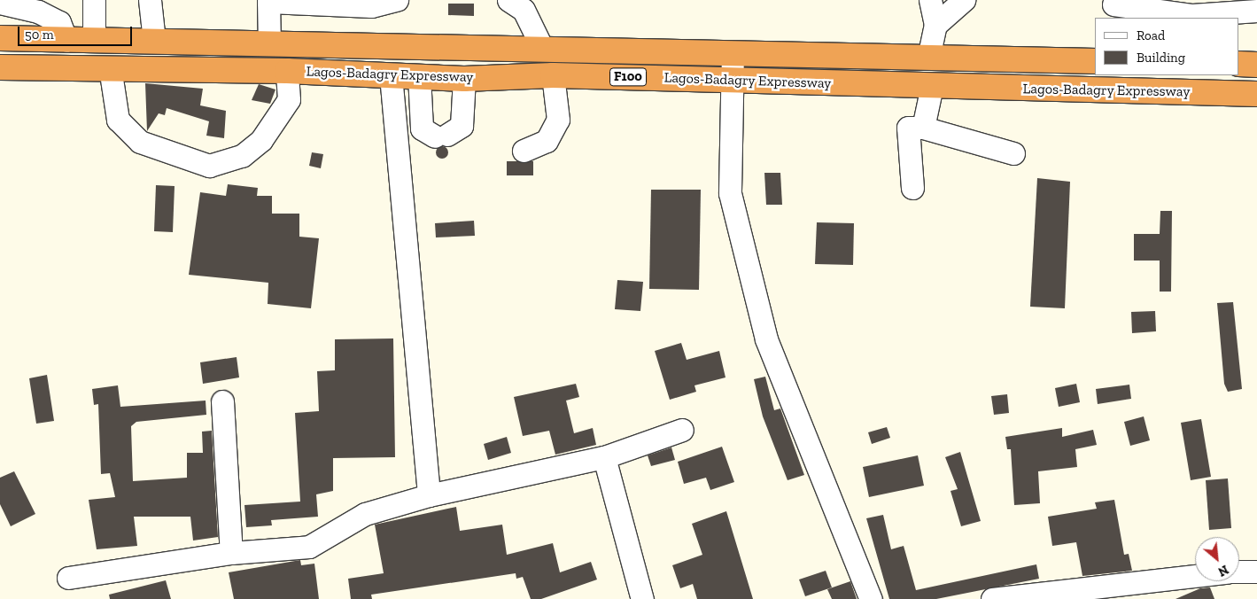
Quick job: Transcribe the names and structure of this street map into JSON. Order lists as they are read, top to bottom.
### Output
{
  "streets": {
    "highway": ["Lagos-Badagry Expressway", "F100"]
  },
  "legend": ["Road", "Building"],
  "scale_bar": "50 m",
  "north": "bottom right"
}
